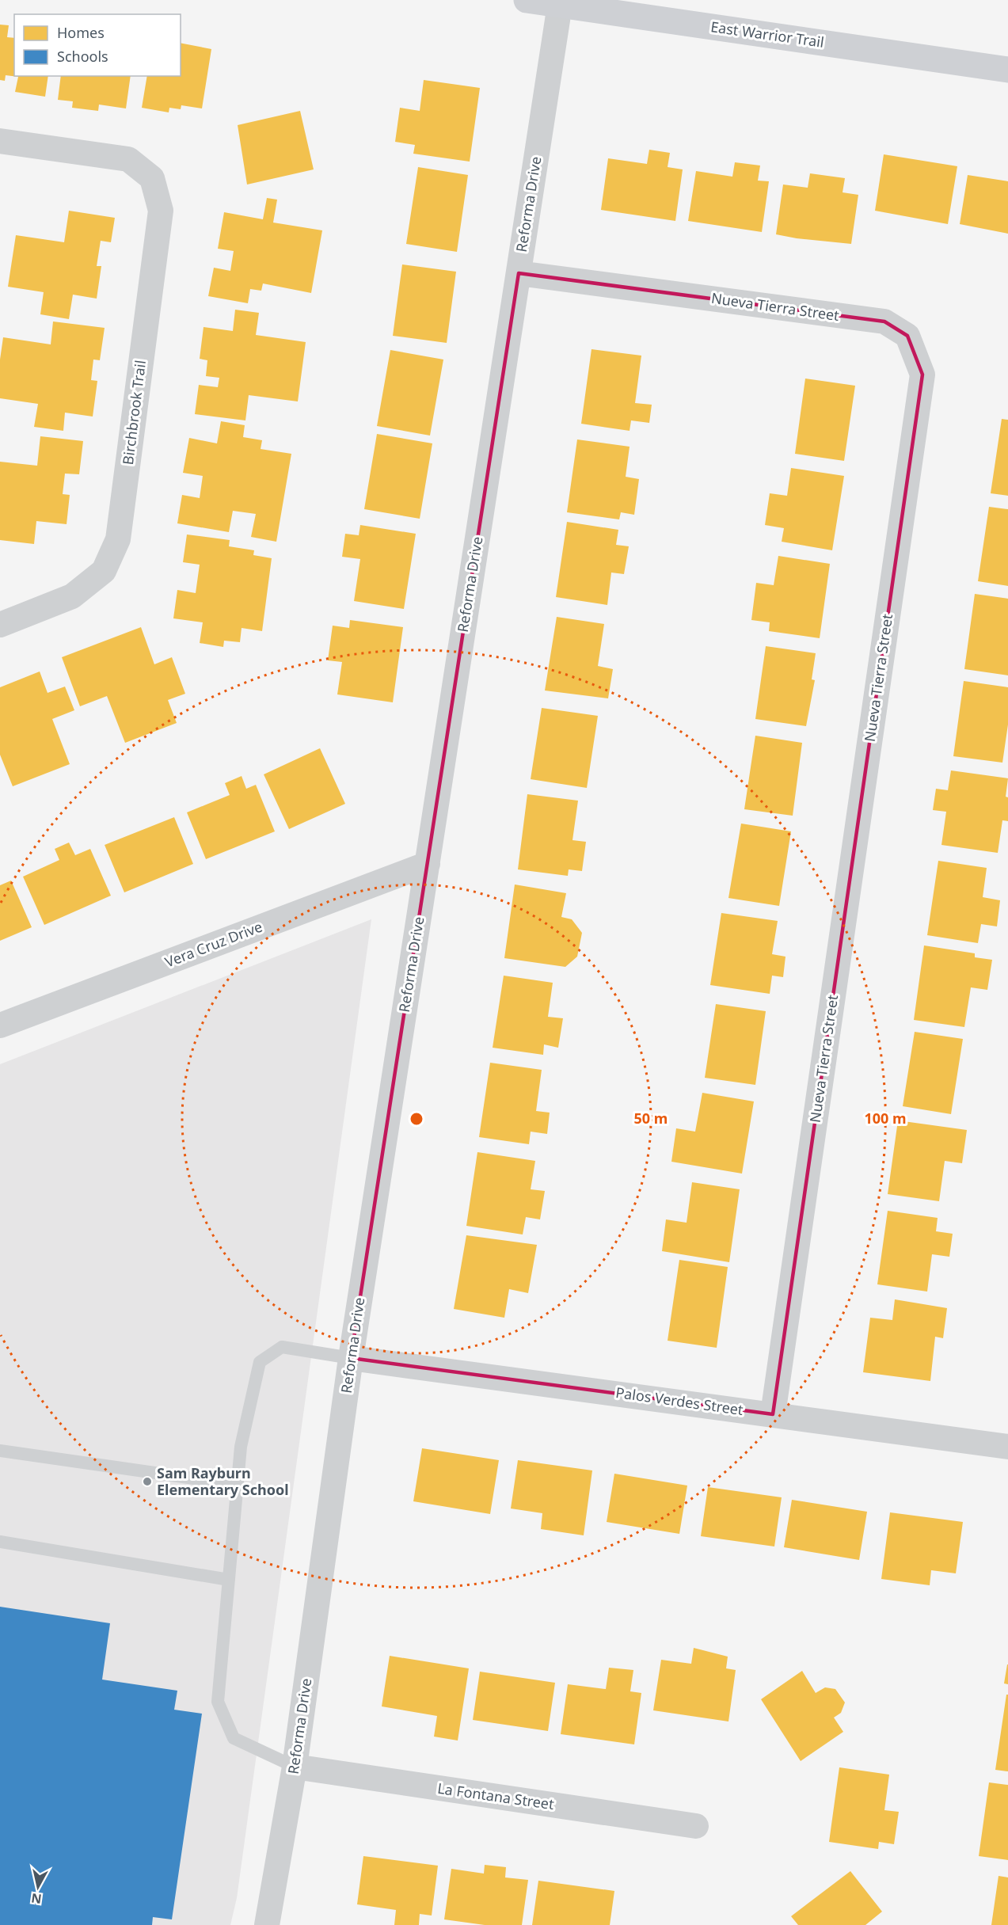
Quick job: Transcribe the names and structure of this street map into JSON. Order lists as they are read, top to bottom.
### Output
{
  "streets": {
    "street": [
      "East Warrior Trail",
      "Reforma Drive",
      "Nueva Tierra Street",
      "Birchbrook Trail",
      "Vera Cruz Drive",
      "Palos Verdes Street",
      "La Fontana Street"
    ]
  },
  "crossings": [
    ["East Warrior Trail", "Reforma Drive"],
    ["Reforma Drive", "Nueva Tierra Street"],
    ["Reforma Drive", "Vera Cruz Drive"],
    ["Reforma Drive", "Palos Verdes Street"],
    ["Reforma Drive", "La Fontana Street"],
    ["Nueva Tierra Street", "Palos Verdes Street"]
  ],
  "places": ["Sam Rayburn Elementary School"],
  "legend": ["Homes", "Schools"],
  "north": "bottom",
  "rings": ["50 m", "100 m"]
}
